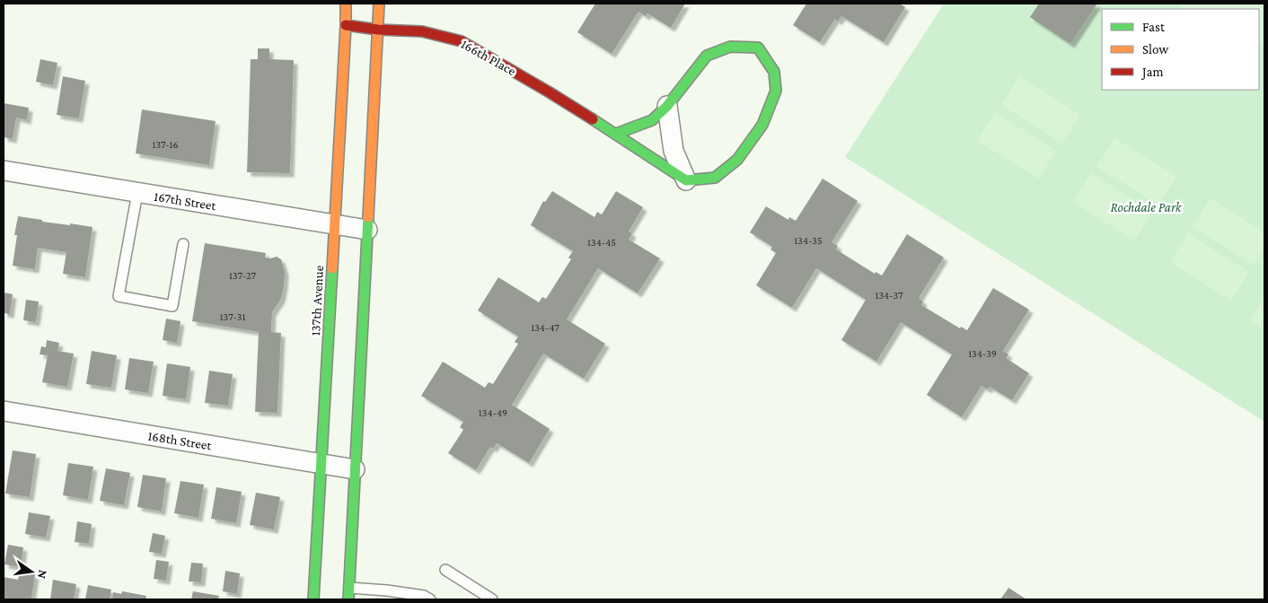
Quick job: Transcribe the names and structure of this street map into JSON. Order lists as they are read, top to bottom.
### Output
{
  "streets": {
    "street": [
      "166th Place",
      "167th Street",
      "137th Avenue",
      "168th Street"
    ]
  },
  "crossings": [
    ["166th Place", "137th Avenue"],
    ["167th Street", "137th Avenue"],
    ["137th Avenue", "168th Street"]
  ],
  "parks": ["Rochdale Park"],
  "house_numbers": [
    "137-16",
    "134-35",
    "134-45",
    "137-27",
    "134-37",
    "137-31",
    "134-47",
    "134-39",
    "134-49"
  ],
  "legend": ["Fast", "Slow", "Jam"],
  "north": "right"
}
